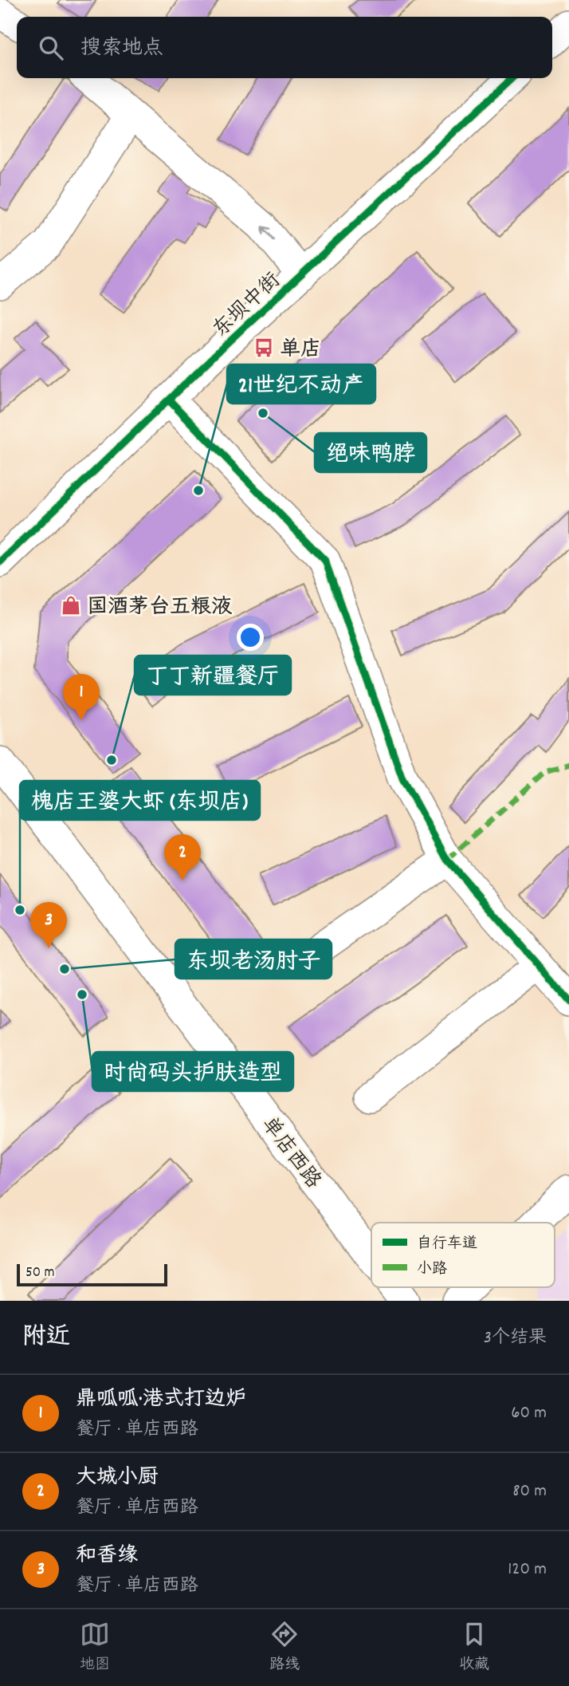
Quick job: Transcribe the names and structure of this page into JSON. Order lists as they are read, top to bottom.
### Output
{
  "streets": {
    "street": ["东坝中街", "单店西路"]
  },
  "places": {
    "bus stop": ["单店"],
    "other": [
      "绝味鸭脖",
      "21世纪不动产",
      "丁丁新疆餐厅",
      "槐店王婆大虾 (东坝店)",
      "东坝老汤肘子",
      "时尚码头护肤造型"
    ],
    "shop": ["国酒茅台五粮液"]
  },
  "legend": ["自行车道", "小路"],
  "scale_bar": "50 m",
  "page": {
    "search": "搜索地点",
    "pins": ["1", "2", "3"],
    "scale": "50 m",
    "heading": ["附近", "3个结果"],
    "list": [
      {
        "mark": "1",
        "name": "鼎呱呱·港式打边炉",
        "note": "餐厅 · 单店西路",
        "value": "60 m"
      },
      {
        "mark": "2",
        "name": "大城小厨",
        "note": "餐厅 · 单店西路",
        "value": "80 m"
      },
      {
        "mark": "3",
        "name": "和香缘",
        "note": "餐厅 · 单店西路",
        "value": "120 m"
      }
    ],
    "nav": ["地图", "路线", "收藏"]
  }
}
